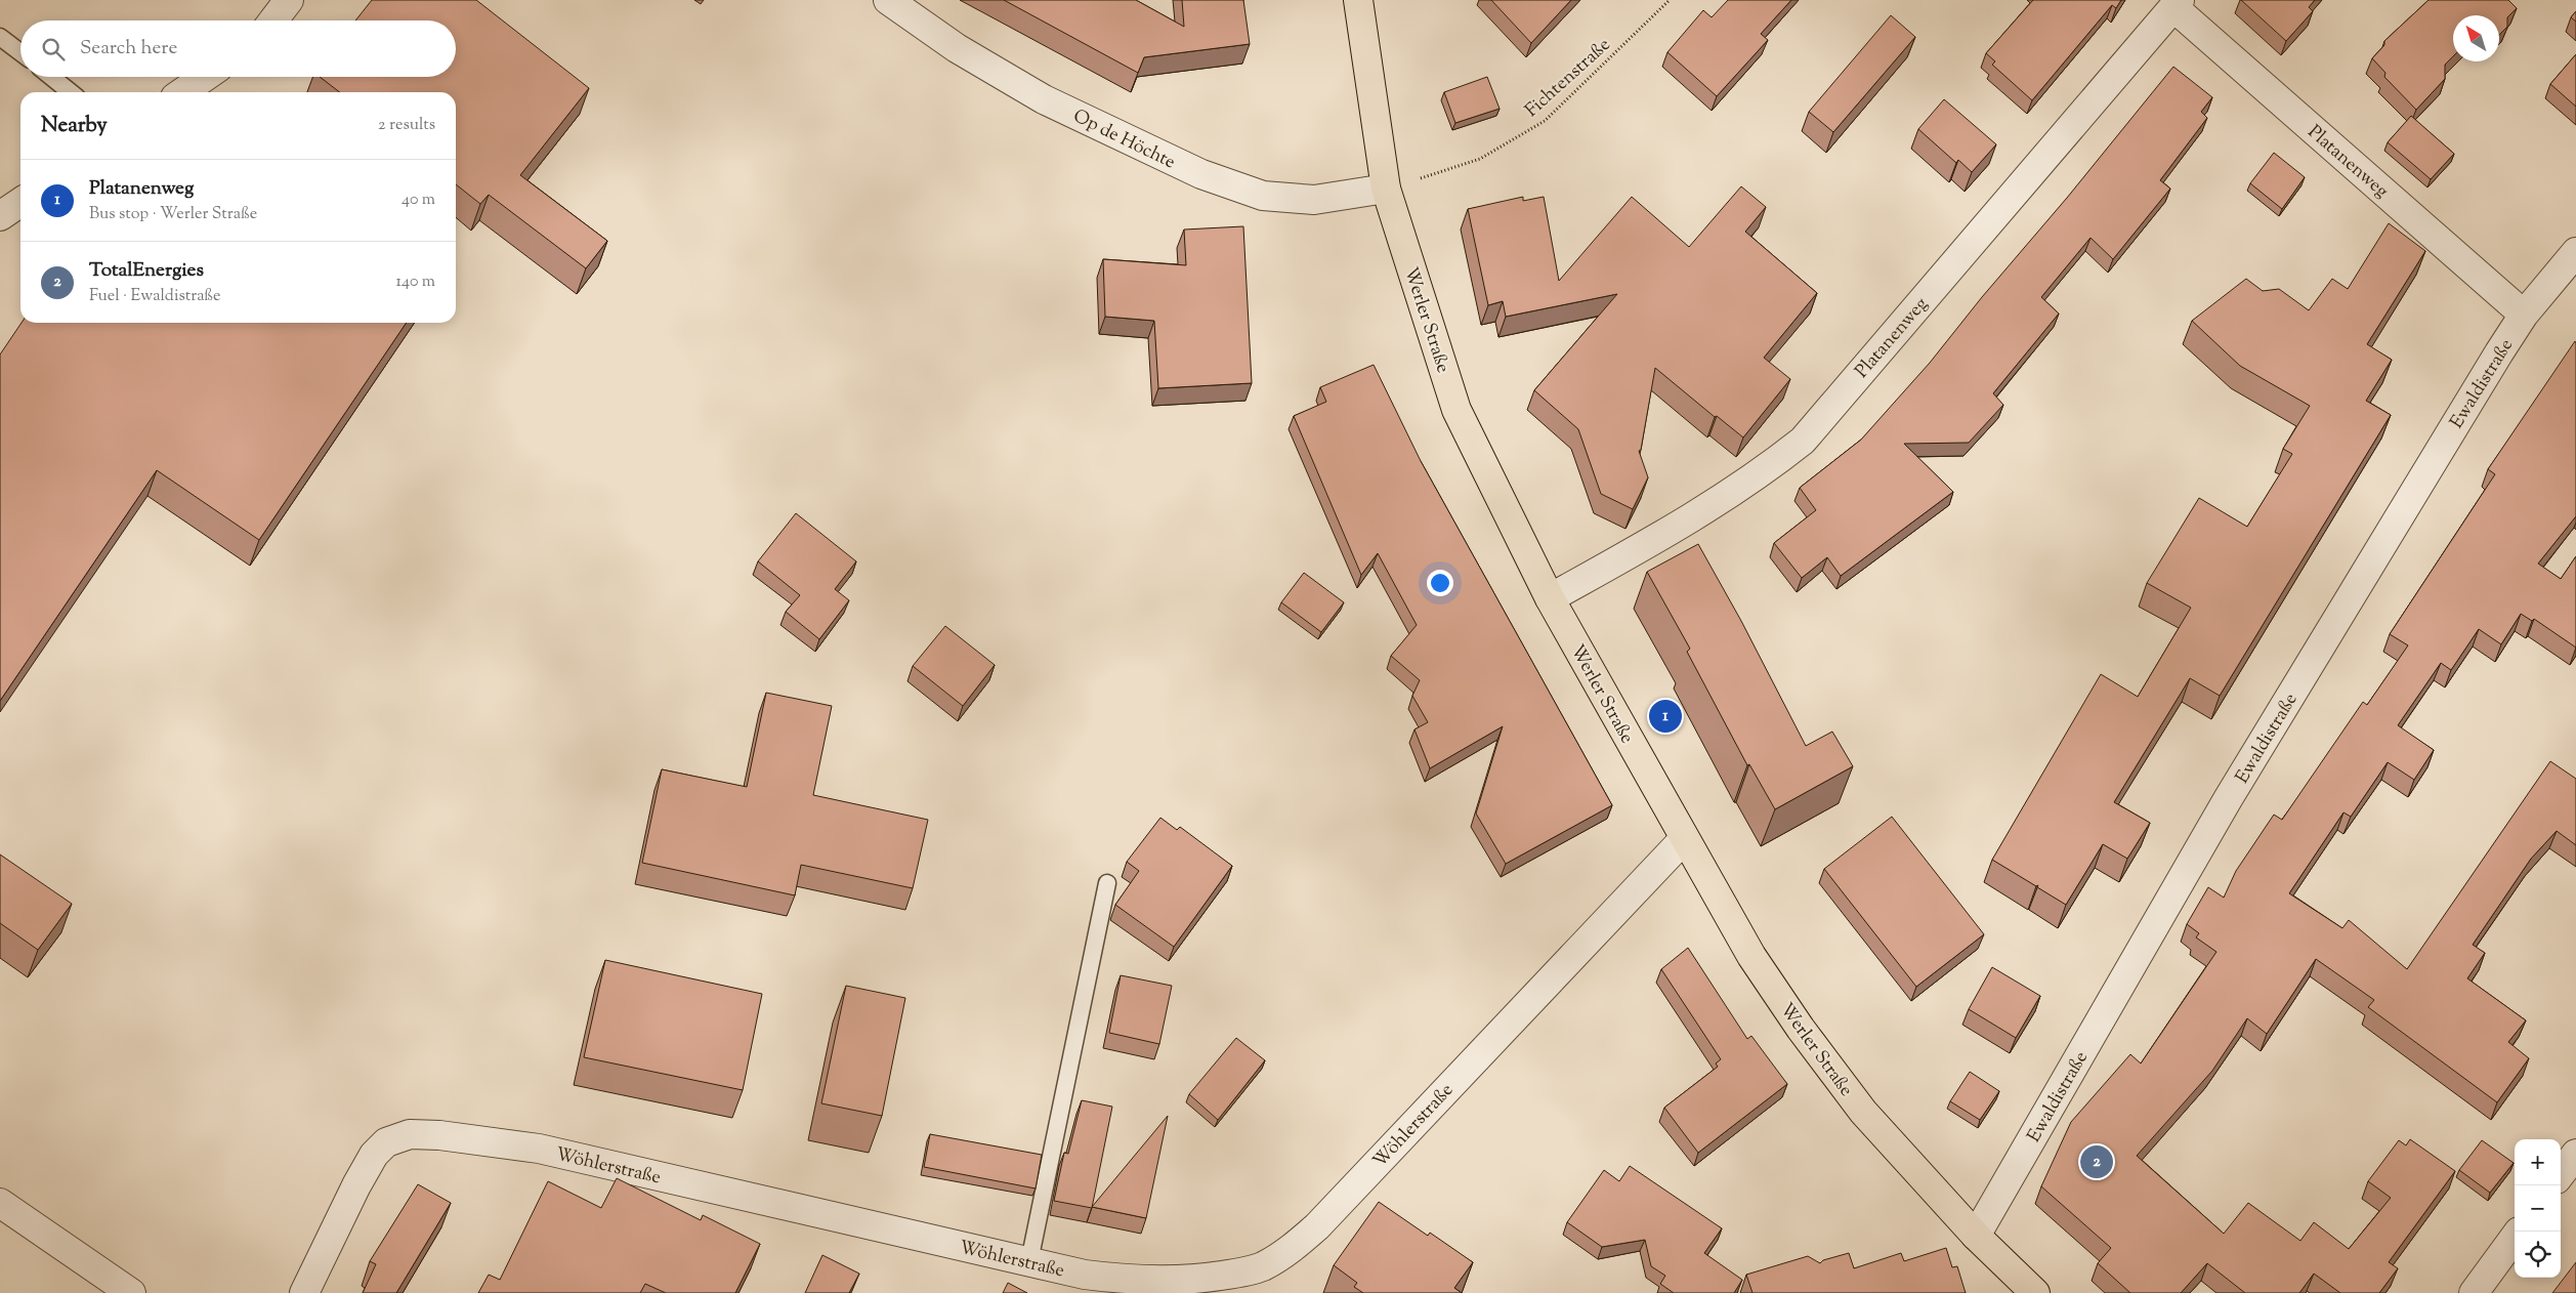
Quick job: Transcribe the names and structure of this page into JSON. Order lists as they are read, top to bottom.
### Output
{
  "streets": {
    "main road": ["Werler Straße"],
    "street": [
      "Op de Höchte",
      "Platanenweg",
      "Ewaldistraße",
      "Wöhlerstraße"
    ],
    "path": ["Fichtenstraße"]
  },
  "crossings": [
    ["Fichtenstraße", "Op de Höchte"],
    ["Fichtenstraße", "Werler Straße"],
    ["Op de Höchte", "Werler Straße"],
    ["Platanenweg", "Werler Straße"],
    ["Platanenweg", "Ewaldistraße"],
    ["Werler Straße", "Ewaldistraße"],
    ["Werler Straße", "Wöhlerstraße"]
  ],
  "north": "top left",
  "page": {
    "search": "Search here",
    "heading": ["Nearby", "2 results"],
    "list": [
      {
        "mark": "1",
        "name": "Platanenweg",
        "note": "Bus stop · Werler Straße",
        "value": "40 m"
      },
      {
        "mark": "2",
        "name": "TotalEnergies",
        "note": "Fuel · Ewaldistraße",
        "value": "140 m"
      }
    ],
    "pins": ["1", "2"],
    "map_buttons": ["+", "−"]
  }
}
